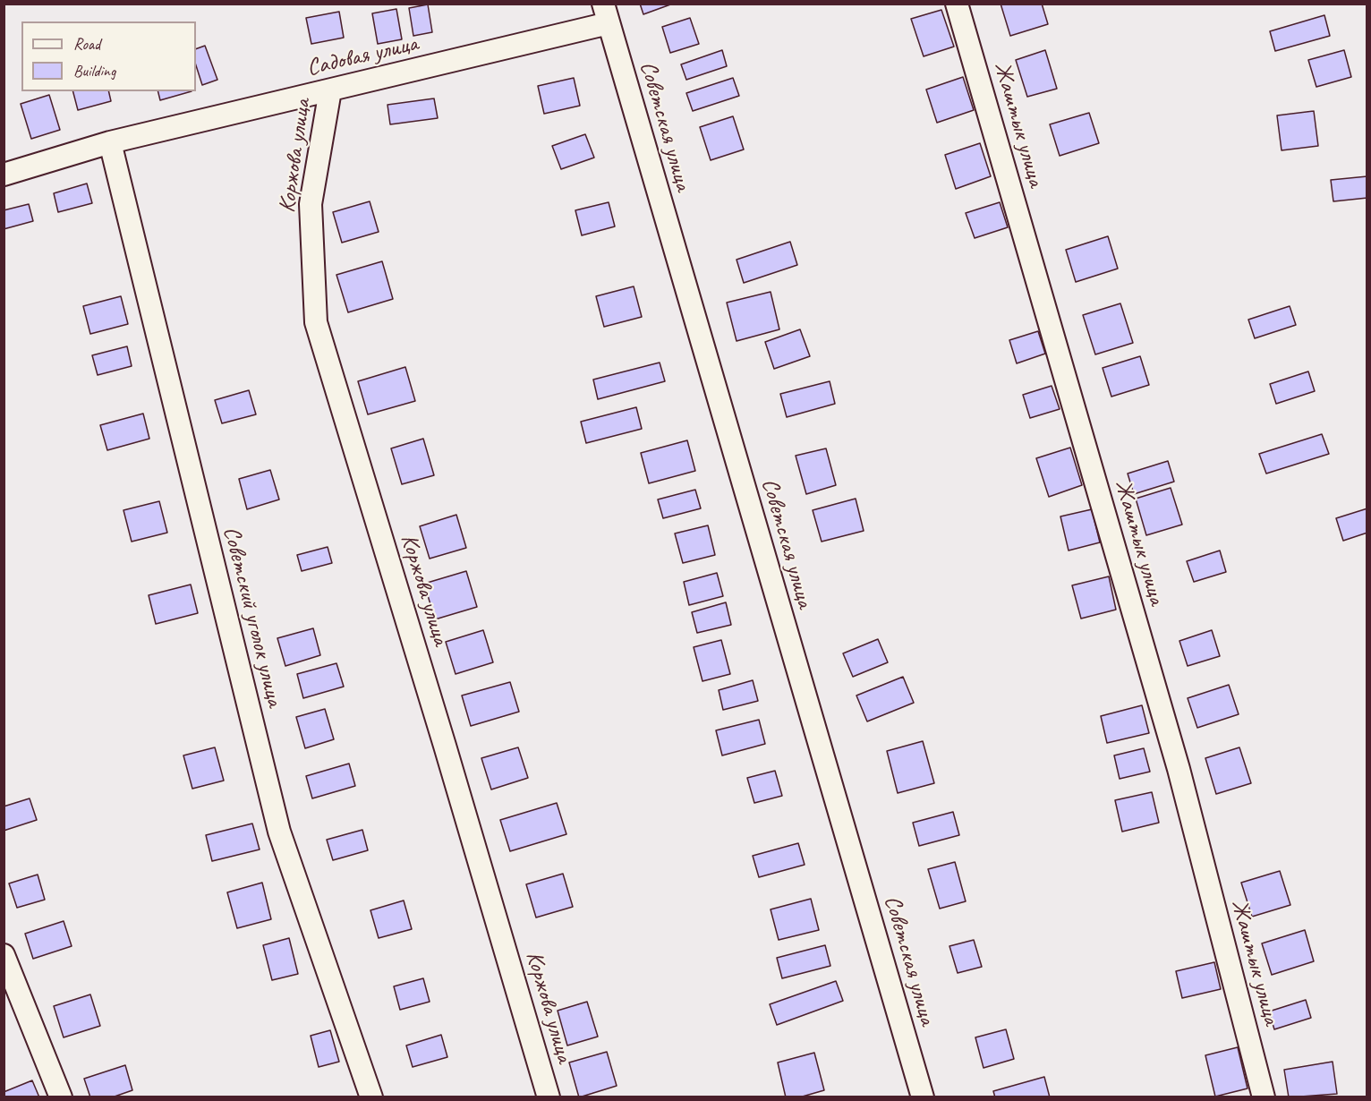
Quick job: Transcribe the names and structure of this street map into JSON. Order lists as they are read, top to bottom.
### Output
{
  "streets": {
    "street": [
      "Садовая улица",
      "Жаштык улица",
      "Советская улица",
      "Коржова улица",
      "Советский уголок улица"
    ]
  },
  "crossings": [
    ["Садовая улица", "Советская улица"],
    ["Садовая улица", "Коржова улица"],
    ["Садовая улица", "Советский уголок улица"]
  ],
  "legend": ["Road", "Building"]
}
